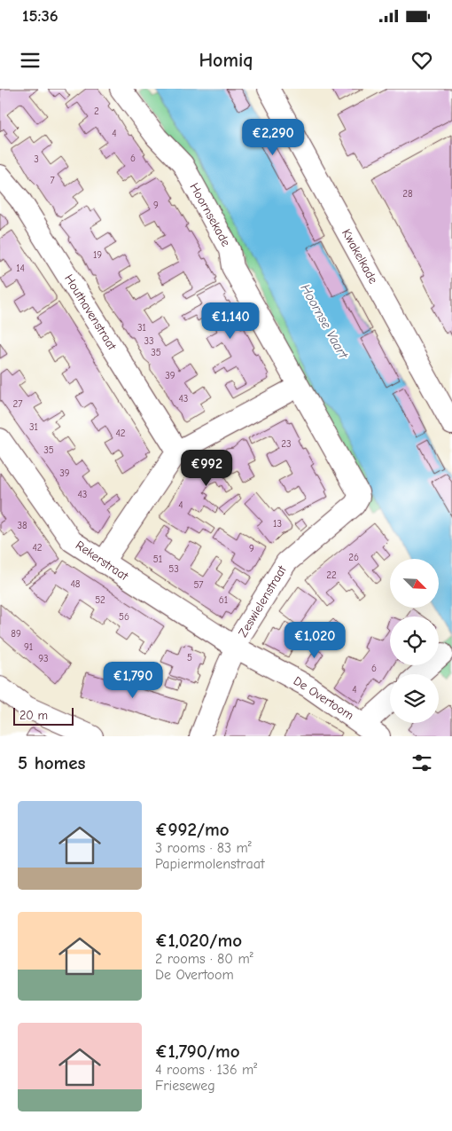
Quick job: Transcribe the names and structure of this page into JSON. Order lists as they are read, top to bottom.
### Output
{
  "streets": {
    "street": [
      "Hoornsekade",
      "Kwakelkade",
      "Houthavenstraat",
      "Rekerstraat",
      "Zeswielenstraat",
      "De Overtoom"
    ]
  },
  "crossings": [
    ["Hoornsekade", "Zeswielenstraat"],
    ["Rekerstraat", "Zeswielenstraat"],
    ["Rekerstraat", "De Overtoom"],
    ["Zeswielenstraat", "De Overtoom"]
  ],
  "water": ["Hoornse Vaart"],
  "house_numbers": [
    "2",
    "4",
    "6",
    "3",
    "7",
    "28",
    "9",
    "19",
    "14",
    "31",
    "33",
    "35",
    "39",
    "43",
    "27",
    "31",
    "42",
    "23",
    "35",
    "39",
    "43",
    "4",
    "13",
    "38",
    "42",
    "9",
    "26",
    "51",
    "53",
    "22",
    "48",
    "57",
    "52",
    "61",
    "56",
    "89",
    "91",
    "5",
    "93",
    "6",
    "4"
  ],
  "scale_bar": "20 m",
  "north": "bottom right",
  "page": {
    "status": "15:36",
    "header": "Homiq",
    "price": [
      "€2,290",
      "€1,140",
      "€992",
      "€1,020",
      "€1,790"
    ],
    "scale": "20 m",
    "heading": "5 homes",
    "list": [
      {
        "name": "€992/mo",
        "note": "3 rooms · 83 m² · Papiermolenstraat"
      },
      {
        "name": "€1,020/mo",
        "note": "2 rooms · 80 m² · De Overtoom"
      },
      {
        "name": "€1,790/mo",
        "note": "4 rooms · 136 m² · Frieseweg"
      }
    ]
  }
}
